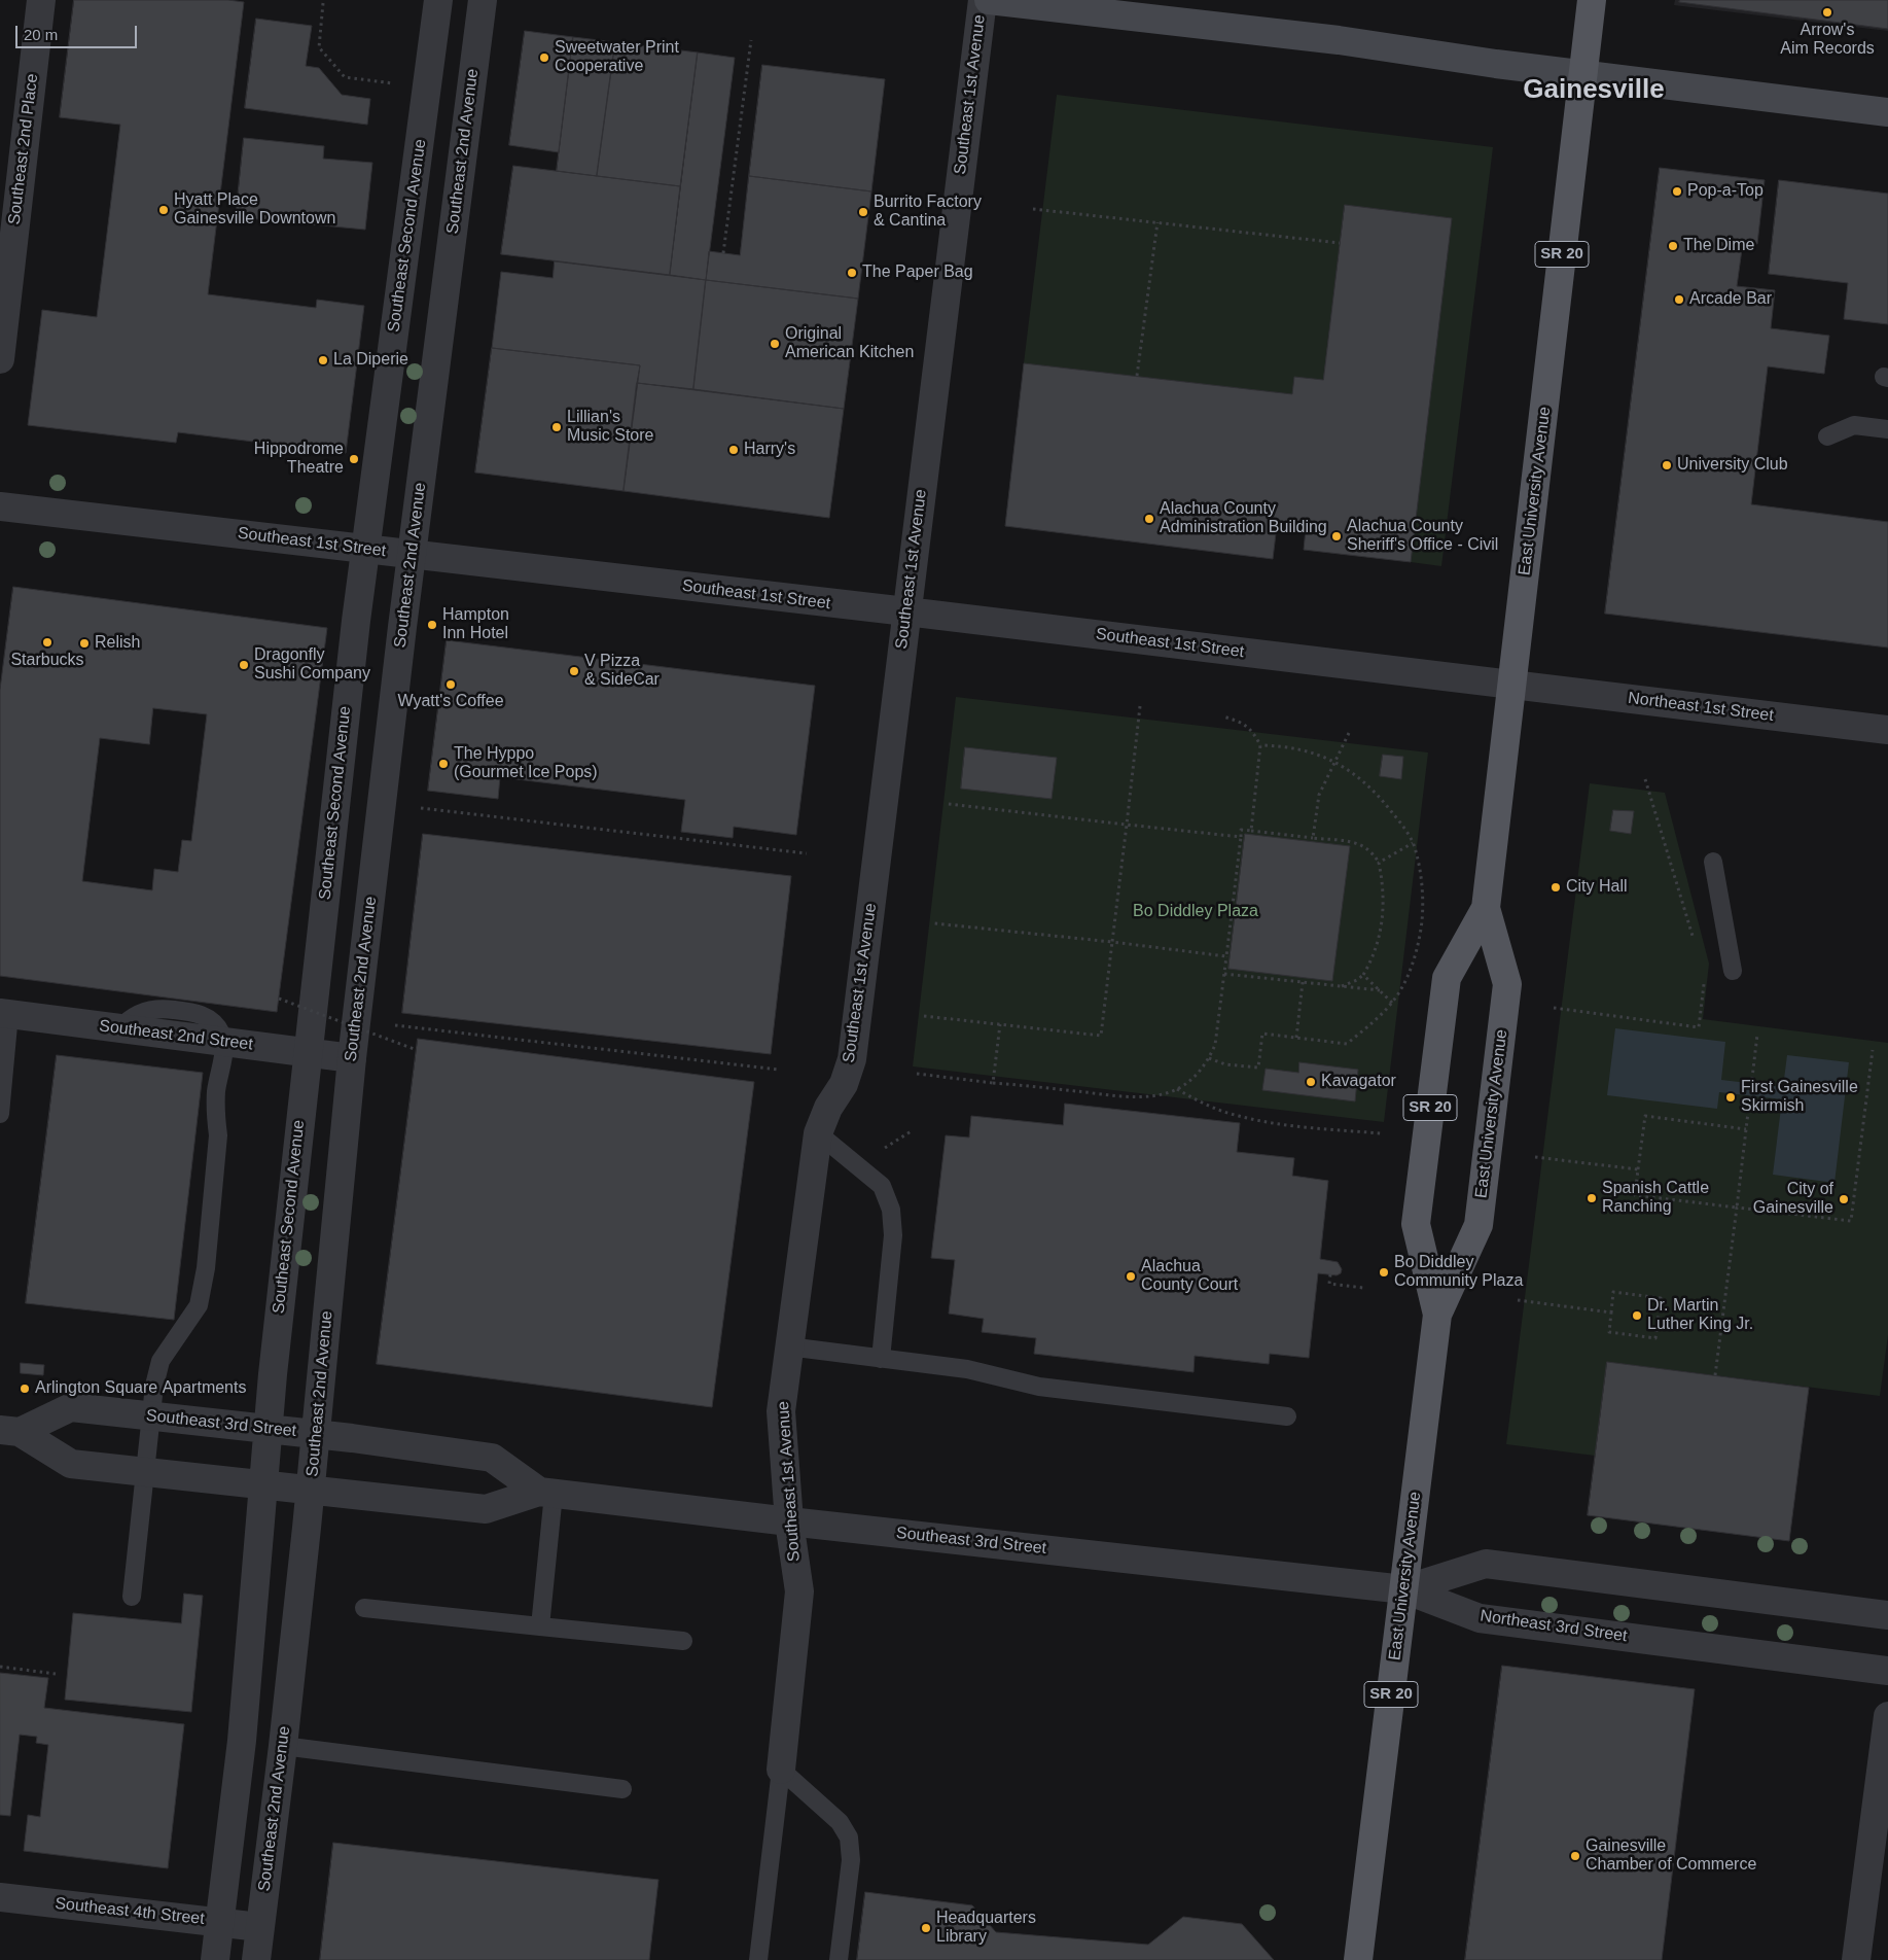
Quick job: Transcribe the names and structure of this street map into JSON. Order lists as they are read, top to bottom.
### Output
{
  "streets": {
    "main road": ["SR 20", "East University Avenue"],
    "street": [
      "Southeast 1st Avenue",
      "Southeast 2nd Place",
      "Southeast 2nd Avenue",
      "Southeast Second Avenue",
      "Southeast 1st Street",
      "Northeast 1st Street",
      "Southeast 2nd Street",
      "Southeast 3rd Street",
      "Northeast 3rd Street",
      "Southeast 4th Street"
    ]
  },
  "crossings": [
    ["Southeast 1st Avenue", "Southeast 1st Street"],
    ["Southeast 1st Avenue", "Southeast 3rd Street"],
    ["Southeast 2nd Avenue", "Southeast 1st Street"],
    ["Southeast 2nd Avenue", "Southeast 2nd Street"],
    ["Southeast 2nd Avenue", "Southeast 3rd Street"],
    ["Southeast 2nd Avenue", "Southeast 4th Street"],
    ["Southeast Second Avenue", "Southeast 1st Street"],
    ["Southeast Second Avenue", "Southeast 2nd Street"],
    ["Southeast Second Avenue", "Southeast 3rd Street"],
    ["East University Avenue", "Southeast 1st Street"],
    ["East University Avenue", "Northeast 1st Street"],
    ["East University Avenue", "Southeast 3rd Street"],
    ["East University Avenue", "Northeast 3rd Street"],
    ["Southeast 1st Street", "Northeast 1st Street"],
    ["Southeast 3rd Street", "Northeast 3rd Street"]
  ],
  "districts": ["Gainesville"],
  "parks": ["Bo Diddley Plaza"],
  "places": [
    "Arrow's Aim Records",
    "Sweetwater Print Cooperative",
    "Pop-a-Top",
    "Hyatt Place Gainesville Downtown",
    "Burrito Factory & Cantina",
    "The Dime",
    "The Paper Bag",
    "Arcade Bar",
    "Original American Kitchen",
    "La Diperie",
    "Lillian's Music Store",
    "Harry's",
    "Hippodrome Theatre",
    "University Club",
    "Alachua County Administration Building",
    "Alachua County Sheriff's Office - Civil",
    "Hampton Inn Hotel",
    "Starbucks",
    "Relish",
    "Dragonfly Sushi Company",
    "V Pizza & SideCar",
    "Wyatt's Coffee",
    "The Hyppo (Gourmet Ice Pops)",
    "City Hall",
    "Kavagator",
    "First Gainesville Skirmish",
    "Spanish Cattle Ranching",
    "City of Gainesville",
    "Bo Diddley Community Plaza",
    "Alachua County Court",
    "Dr. Martin Luther King Jr.",
    "Arlington Square Apartments",
    "Gainesville Chamber of Commerce",
    "Headquarters Library"
  ],
  "scale_bar": "20 m"
}
